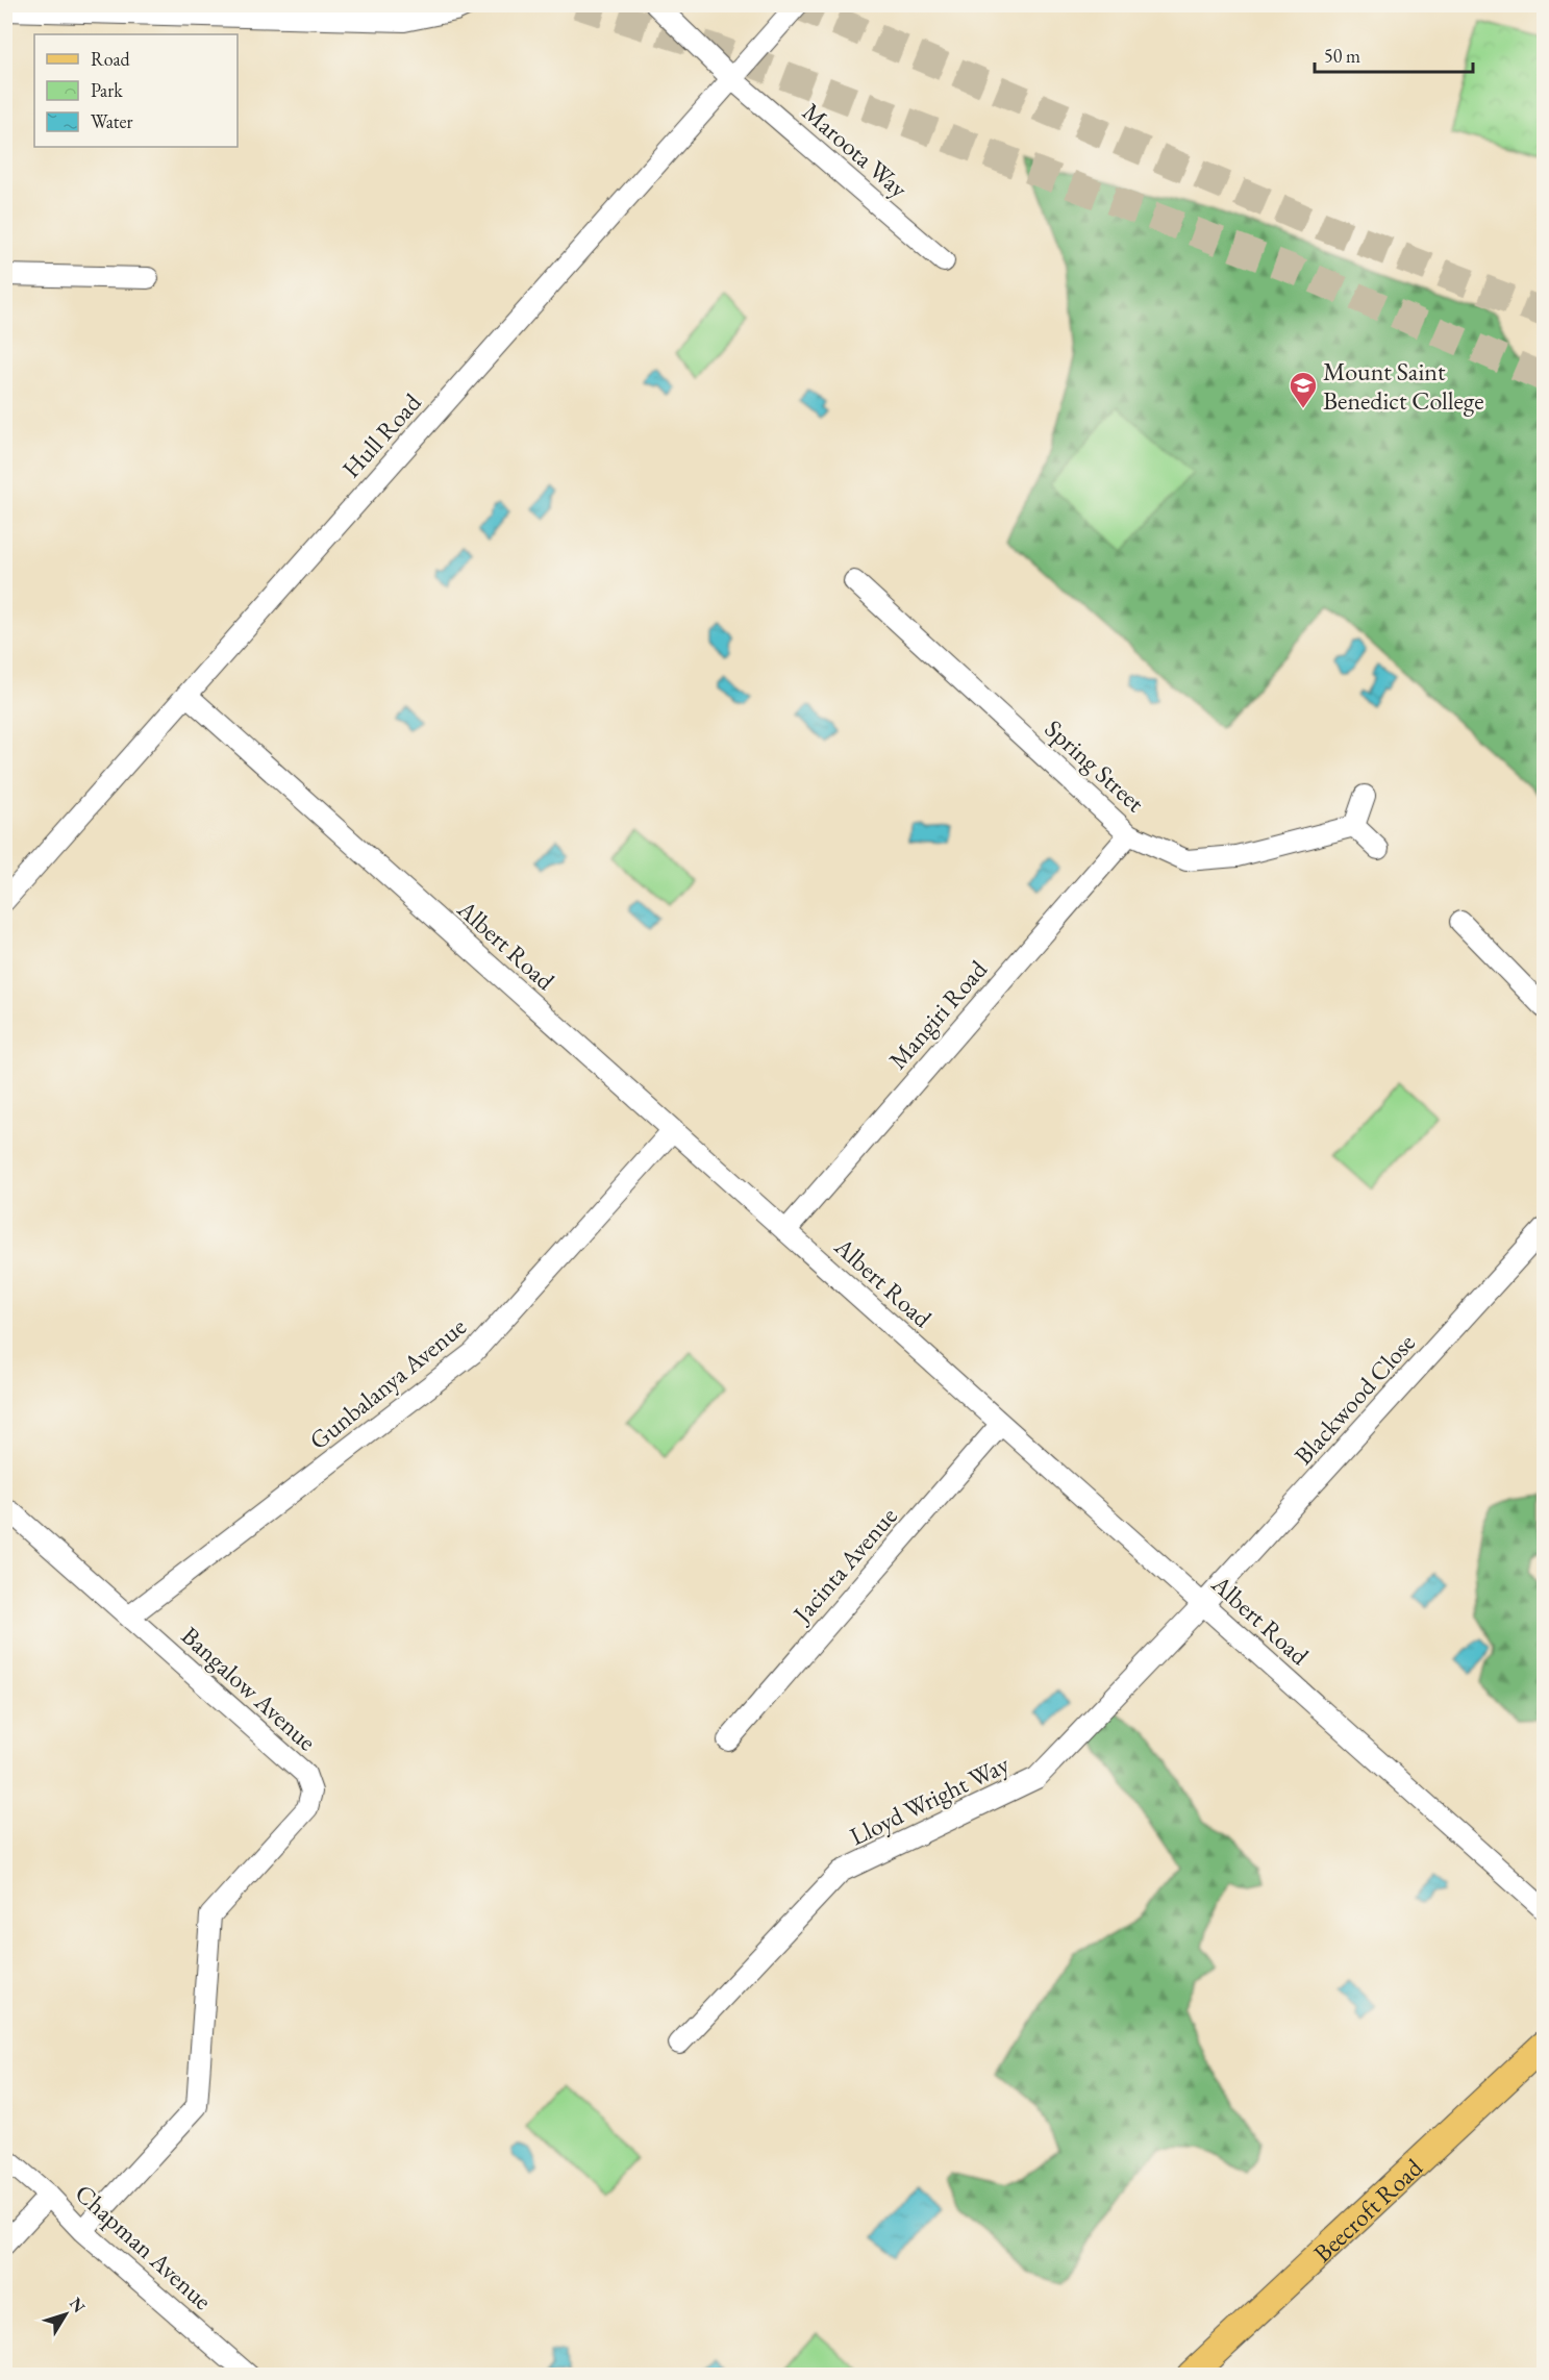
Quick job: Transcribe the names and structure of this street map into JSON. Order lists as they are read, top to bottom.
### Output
{
  "streets": {
    "main road": ["Beecroft Road"],
    "street": [
      "Maroota Way",
      "Hull Road",
      "Spring Street",
      "Albert Road",
      "Mangiri Road",
      "Gunbalanya Avenue",
      "Blackwood Close",
      "Jacinta Avenue",
      "Bangalow Avenue",
      "Lloyd Wright Way",
      "Chapman Avenue"
    ]
  },
  "crossings": [
    ["Maroota Way", "Hull Road"],
    ["Hull Road", "Albert Road"],
    ["Spring Street", "Mangiri Road"],
    ["Albert Road", "Mangiri Road"],
    ["Albert Road", "Gunbalanya Avenue"],
    ["Albert Road", "Blackwood Close"],
    ["Albert Road", "Jacinta Avenue"],
    ["Albert Road", "Lloyd Wright Way"],
    ["Gunbalanya Avenue", "Bangalow Avenue"],
    ["Blackwood Close", "Lloyd Wright Way"],
    ["Bangalow Avenue", "Chapman Avenue"]
  ],
  "places": {
    "school or university": ["Mount Saint Benedict College"]
  },
  "legend": ["Road", "Park", "Water"],
  "scale_bar": "50 m",
  "north": "top right"
}
